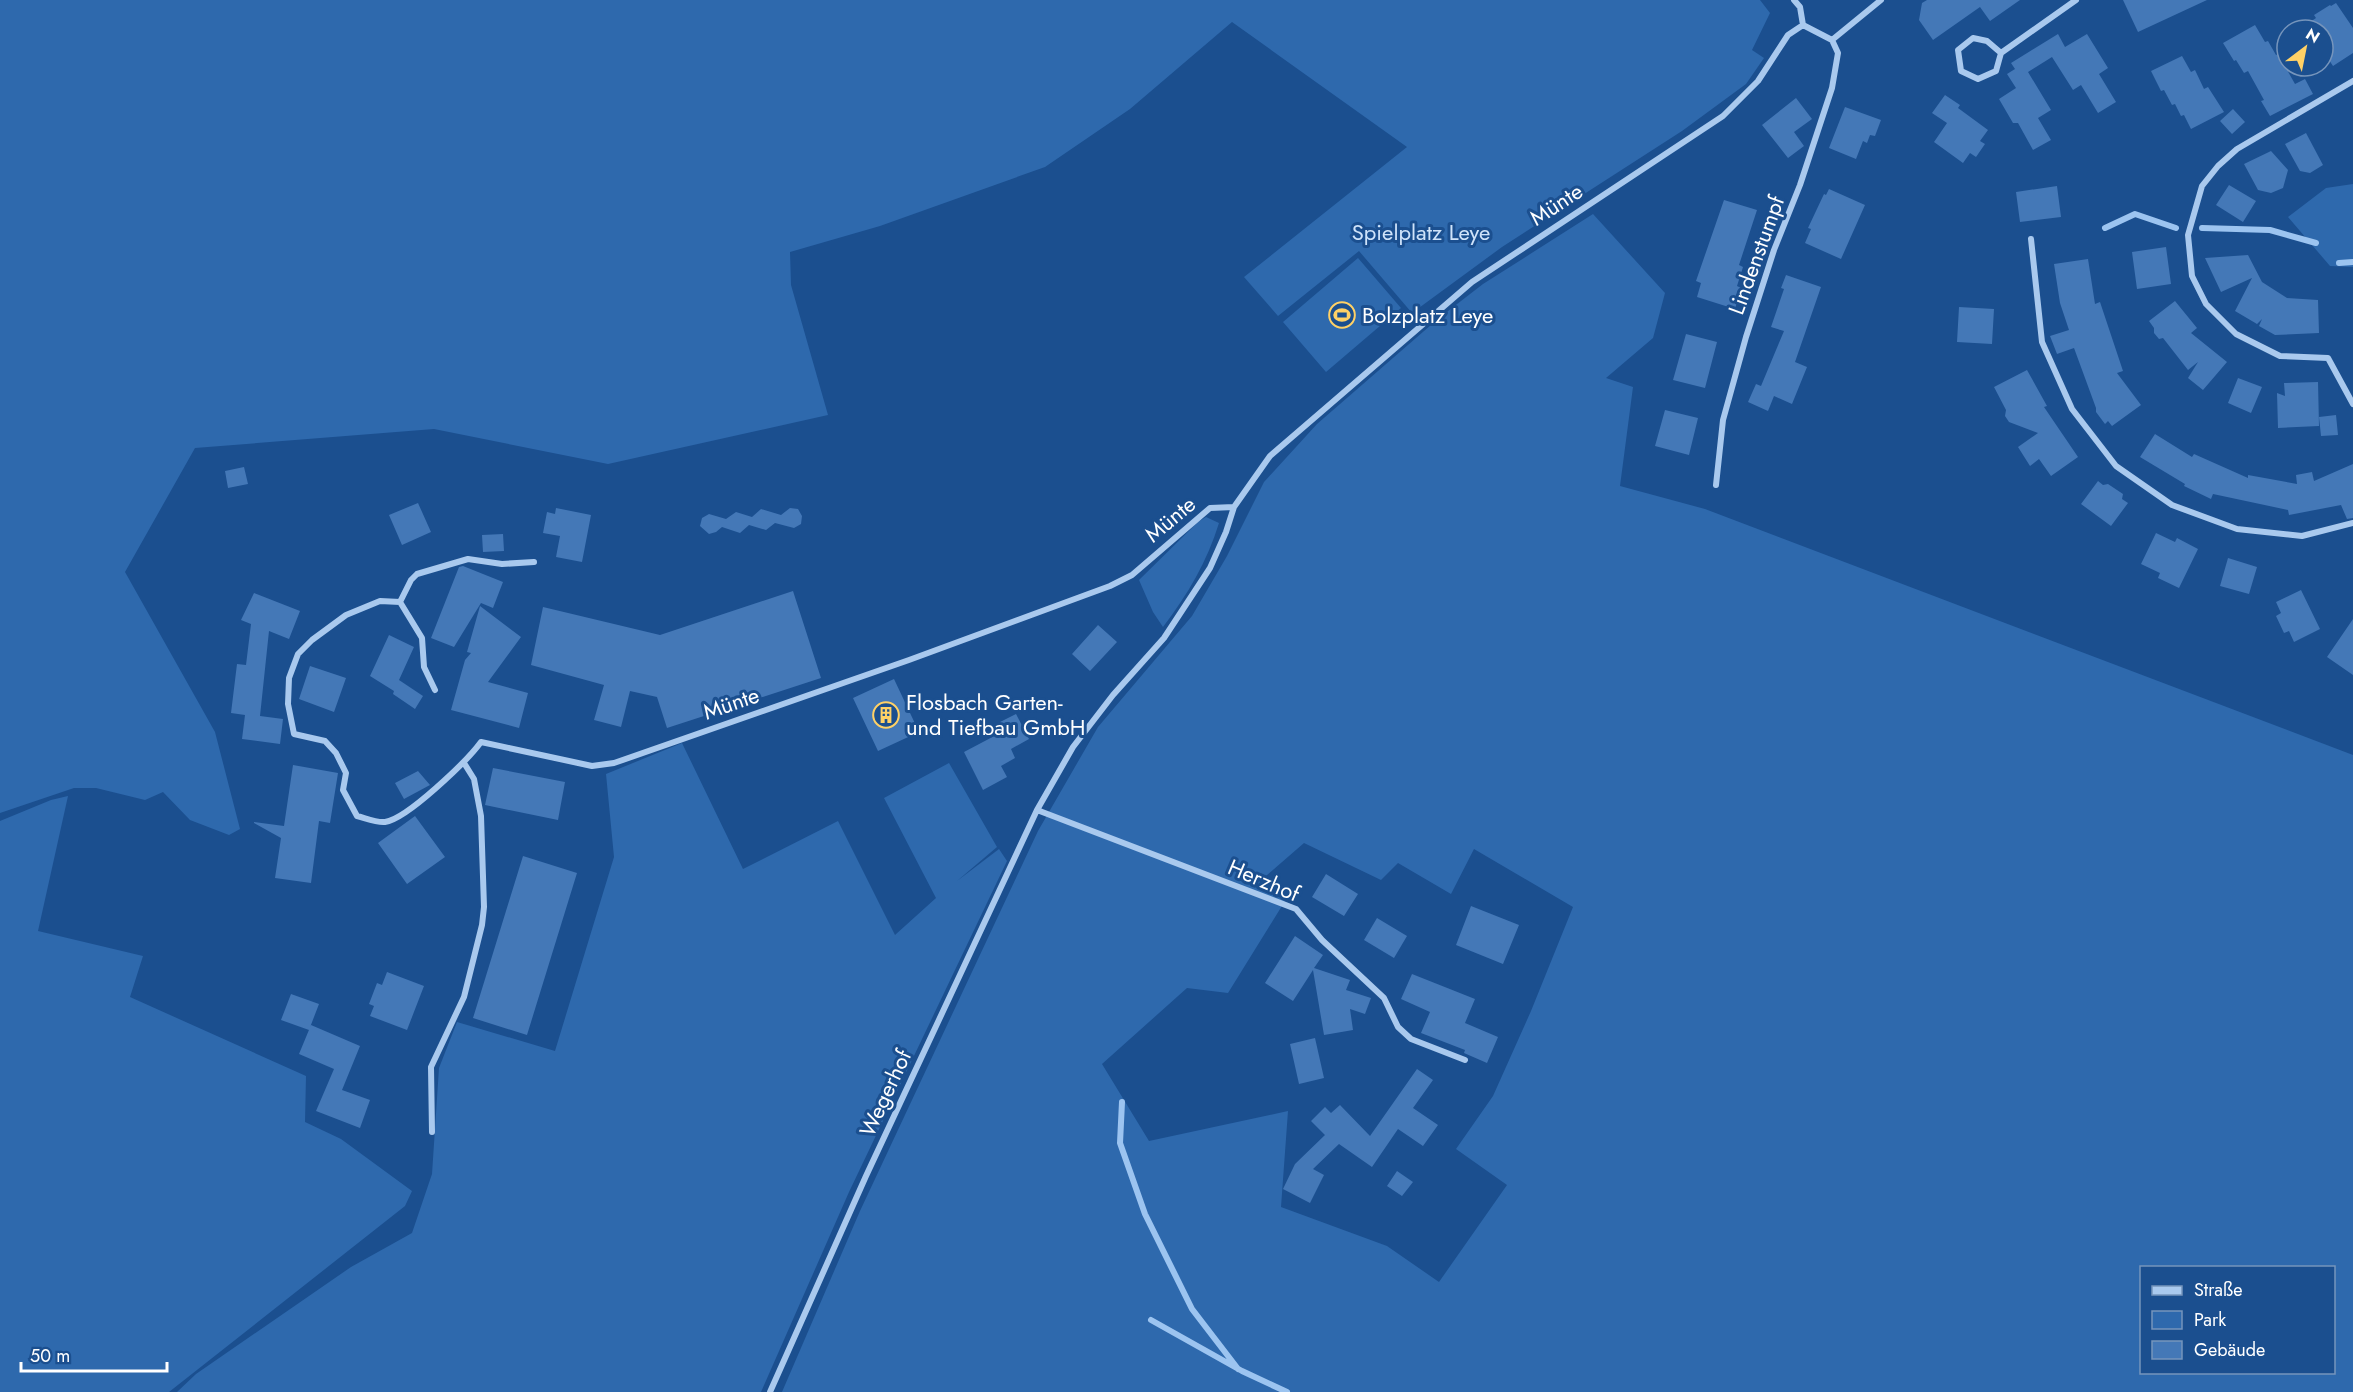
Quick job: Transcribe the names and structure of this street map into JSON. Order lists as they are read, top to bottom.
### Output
{
  "streets": {
    "street": [
      "Münte",
      "Lindenstumpf",
      "Herzhof",
      "Wegerhof"
    ]
  },
  "crossings": [
    ["Münte", "Wegerhof"],
    ["Herzhof", "Wegerhof"]
  ],
  "parks": ["Spielplatz Leye"],
  "places": {
    "sports": ["Bolzplatz Leye"],
    "building": ["Flosbach Garten- und Tiefbau GmbH"]
  },
  "legend": ["Straße", "Park", "Gebäude"],
  "scale_bar": "50 m",
  "north": "top right"
}
